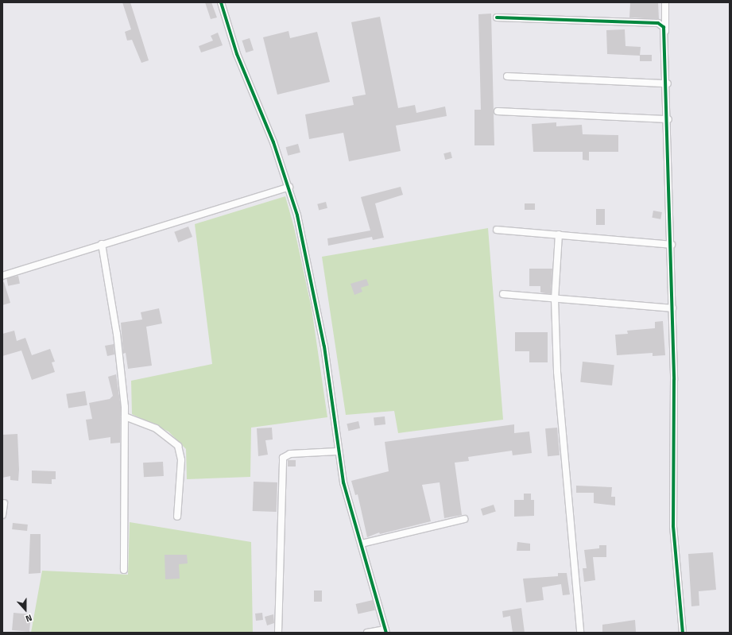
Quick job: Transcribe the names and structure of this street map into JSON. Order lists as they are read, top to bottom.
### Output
{
  "north": "bottom"
}
